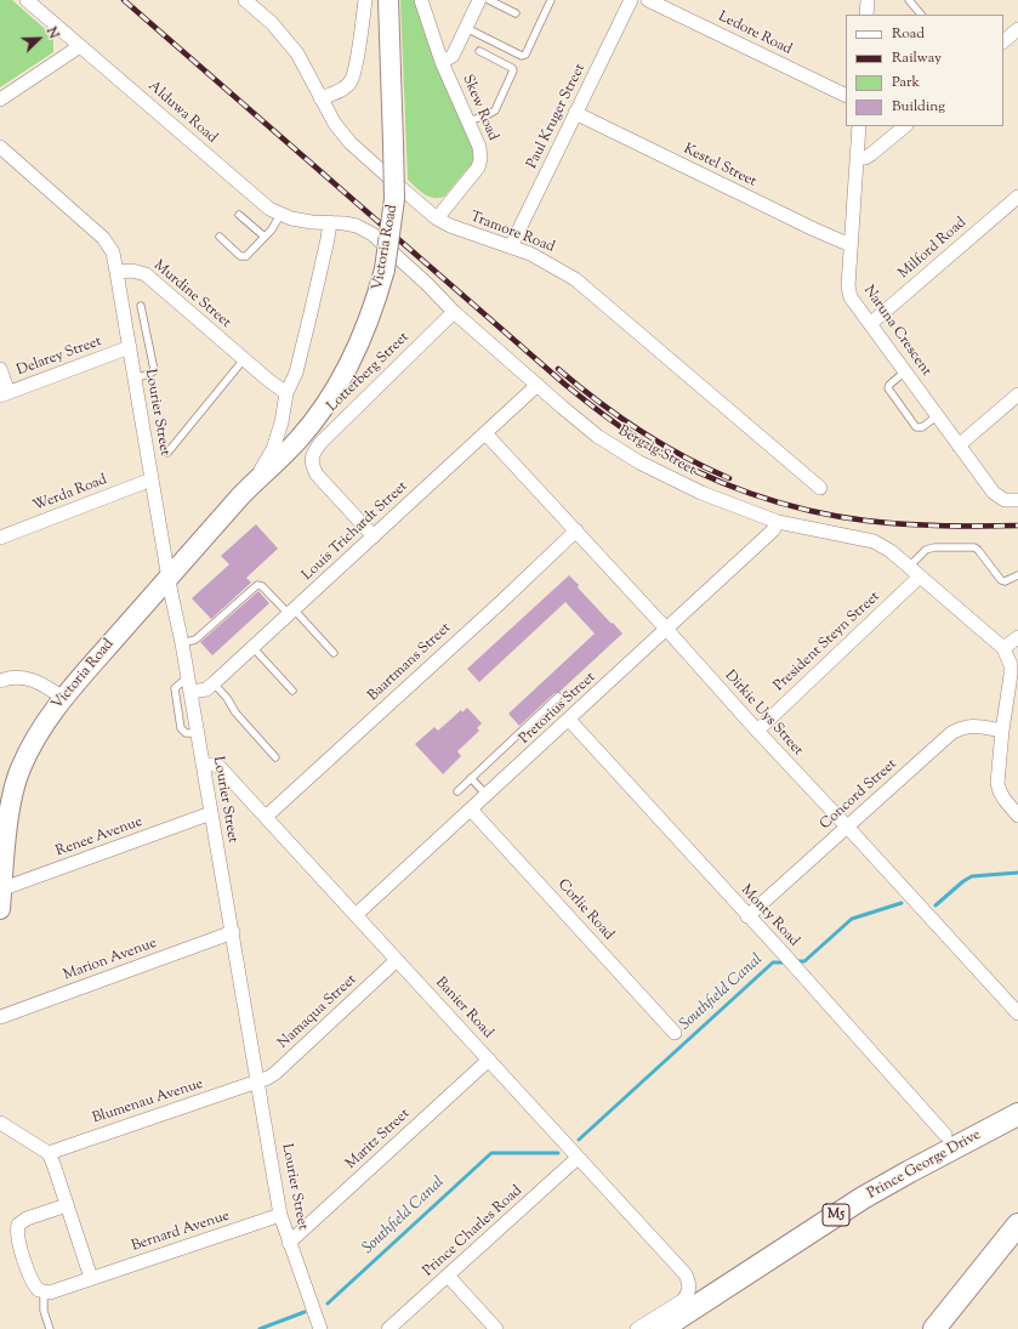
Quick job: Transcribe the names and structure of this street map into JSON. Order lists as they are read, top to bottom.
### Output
{
  "streets": {
    "main road": ["Prince George Drive", "M5"],
    "street": [
      "Ledore Road",
      "Skew Road",
      "Alduwa Road",
      "Paul Kruger Street",
      "Kestel Street",
      "Tramore Road",
      "Victoria Road",
      "Milford Road",
      "Murdine Street",
      "Naruna Crescent",
      "Delarey Street",
      "Lotterberg Street",
      "Lourier Street",
      "Bergzig Street",
      "Werda Road",
      "Louis Trichardt Street",
      "President Steyn Street",
      "Baartmans Street",
      "Pretorius Street",
      "Dirkie Uys Street",
      "Concord Street",
      "Renee Avenue",
      "Corlie Road",
      "Monty Road",
      "Marion Avenue",
      "Banier Road",
      "Namaqua Street",
      "Blumenau Avenue",
      "Maritz Street",
      "Bernard Avenue",
      "Prince Charles Road"
    ]
  },
  "crossings": [
    ["Skew Road", "Tramore Road"],
    ["Alduwa Road", "Victoria Road"],
    ["Alduwa Road", "Bergzig Street"],
    ["Paul Kruger Street", "Kestel Street"],
    ["Paul Kruger Street", "Tramore Road"],
    ["Kestel Street", "Naruna Crescent"],
    ["Victoria Road", "Murdine Street"],
    ["Victoria Road", "Lourier Street"],
    ["Victoria Road", "Bergzig Street"],
    ["Victoria Road", "Renee Avenue"],
    ["Milford Road", "Naruna Crescent"],
    ["Murdine Street", "Lourier Street"],
    ["Delarey Street", "Lourier Street"],
    ["Lotterberg Street", "Bergzig Street"],
    ["Lotterberg Street", "Louis Trichardt Street"],
    ["Lourier Street", "Werda Road"],
    ["Lourier Street", "Louis Trichardt Street"],
    ["Lourier Street", "Renee Avenue"],
    ["Lourier Street", "Marion Avenue"],
    ["Lourier Street", "Banier Road"],
    ["Lourier Street", "Namaqua Street"],
    ["Lourier Street", "Blumenau Avenue"],
    ["Lourier Street", "Maritz Street"],
    ["Lourier Street", "Bernard Avenue"],
    ["Bergzig Street", "Louis Trichardt Street"],
    ["Bergzig Street", "President Steyn Street"],
    ["Bergzig Street", "Pretorius Street"],
    ["Louis Trichardt Street", "Dirkie Uys Street"],
    ["President Steyn Street", "Dirkie Uys Street"],
    ["Baartmans Street", "Dirkie Uys Street"],
    ["Baartmans Street", "Banier Road"],
    ["Pretorius Street", "Dirkie Uys Street"],
    ["Pretorius Street", "Corlie Road"],
    ["Pretorius Street", "Monty Road"],
    ["Pretorius Street", "Banier Road"],
    ["Dirkie Uys Street", "Concord Street"],
    ["Concord Street", "Monty Road"],
    ["Banier Road", "Namaqua Street"],
    ["Banier Road", "Maritz Street"],
    ["Banier Road", "Prince Charles Road"],
    ["Namaqua Street", "Blumenau Avenue"]
  ],
  "water": ["Southfield Canal"],
  "legend": [
    "Road",
    "Railway",
    "Park",
    "Building"
  ],
  "north": "top right"
}
